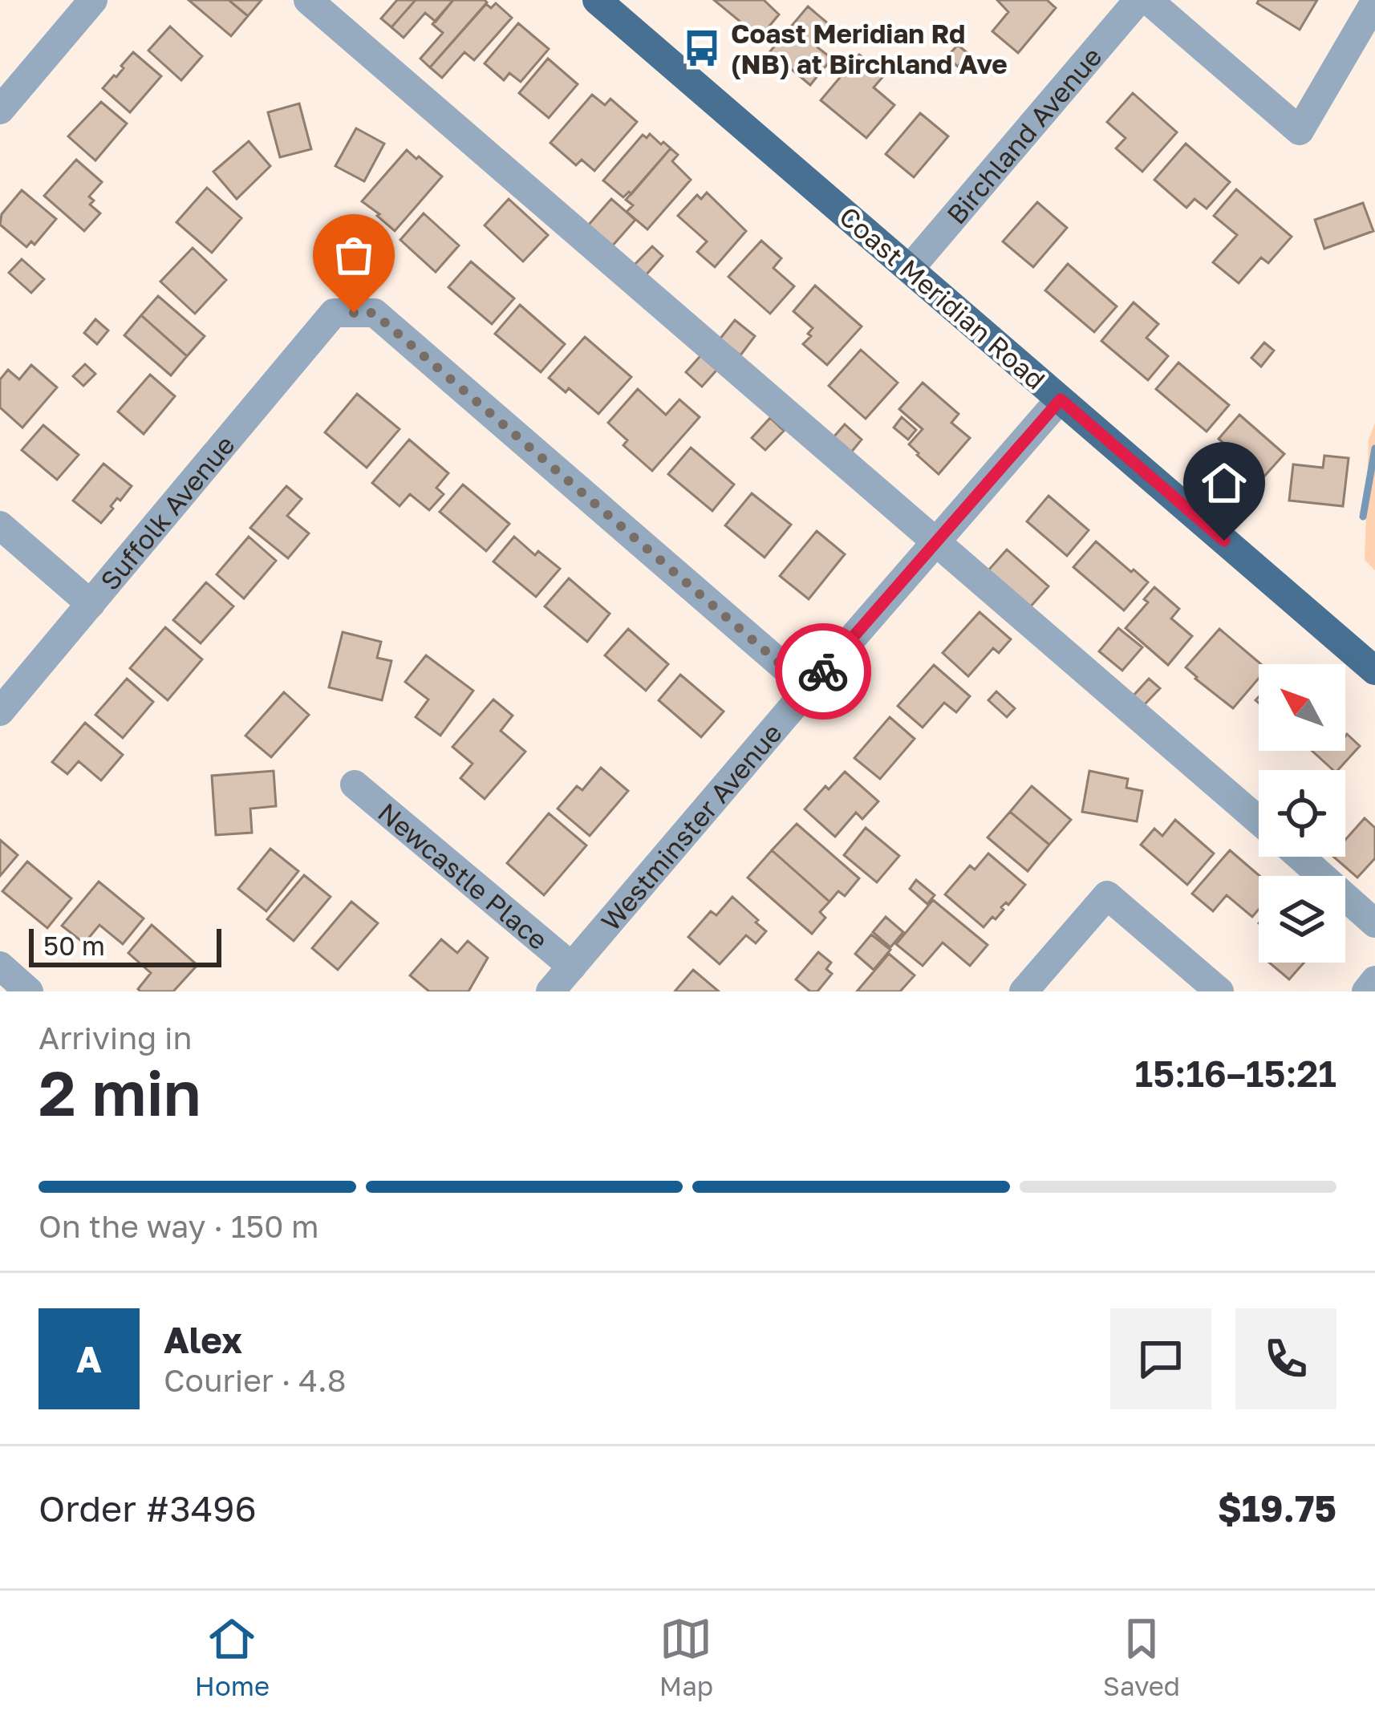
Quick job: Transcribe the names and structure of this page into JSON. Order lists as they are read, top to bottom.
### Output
{
  "streets": {
    "main road": ["Coast Meridian Road"],
    "street": [
      "Birchland Avenue",
      "Suffolk Avenue",
      "Westminster Avenue",
      "Newcastle Place"
    ]
  },
  "crossings": [
    ["Birchland Avenue", "Coast Meridian Road"],
    ["Coast Meridian Road", "Westminster Avenue"],
    ["Suffolk Avenue", "Westminster Avenue"],
    ["Westminster Avenue", "Newcastle Place"]
  ],
  "places": {
    "bus stop": ["Coast Meridian Rd (NB) at Birchland Ave"]
  },
  "scale_bar": "50 m",
  "north": "top left",
  "page": {
    "scale": "50 m",
    "heading": ["2 min", "Arriving in", "15:16–15:21"],
    "panel": [
      "Alex",
      "Courier · 4.8",
      "Order #3496",
      "$19.75"
    ],
    "bar": "On the way · 150 m",
    "round": "A",
    "tabs": ["Home", "Map", "Saved"]
  }
}
